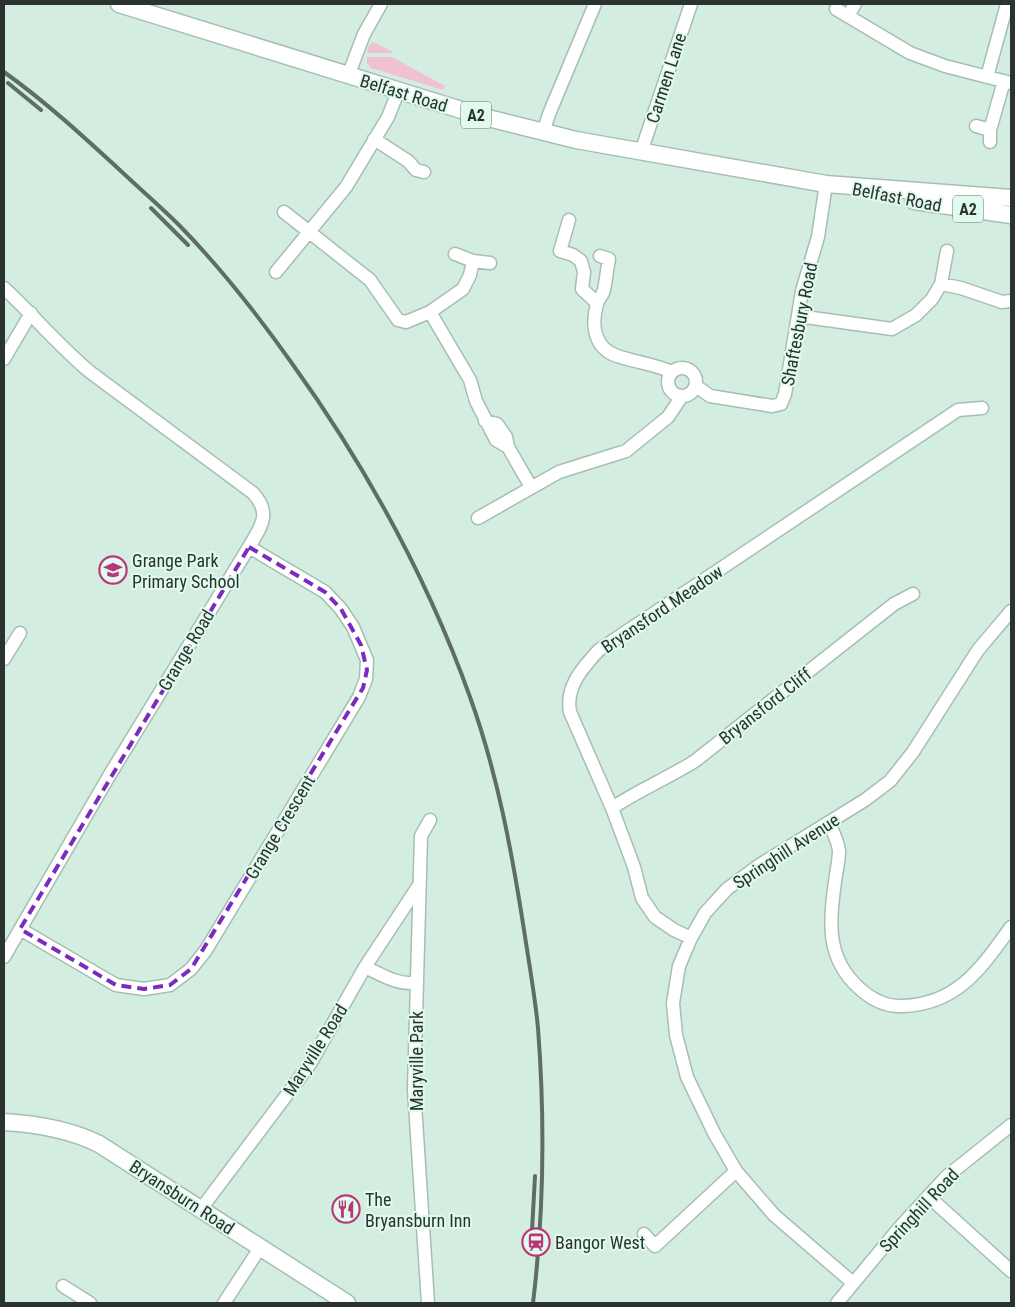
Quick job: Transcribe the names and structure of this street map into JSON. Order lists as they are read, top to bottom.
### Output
{
  "streets": {
    "main road": ["Belfast Road", "A2", "Bryansburn Road"],
    "street": [
      "Carmen Lane",
      "Shaftesbury Road",
      "Bryansford Meadow",
      "Grange Road",
      "Bryansford Cliff",
      "Grange Crescent",
      "Springhill Avenue",
      "Maryville Road",
      "Maryville Park",
      "Springhill Road"
    ]
  },
  "crossings": [
    ["Carmen Lane", "Belfast Road"],
    ["Belfast Road", "Shaftesbury Road"],
    ["Bryansford Meadow", "Bryansford Cliff"],
    ["Bryansford Meadow", "Springhill Avenue"],
    ["Grange Road", "Grange Crescent"],
    ["Springhill Avenue", "Springhill Road"],
    ["Maryville Road", "Maryville Park"],
    ["Maryville Road", "Bryansburn Road"]
  ],
  "places": {
    "school or university": ["Grange Park Primary School"],
    "restaurant": ["The Bryansburn Inn"],
    "station": ["Bangor West"]
  }
}
